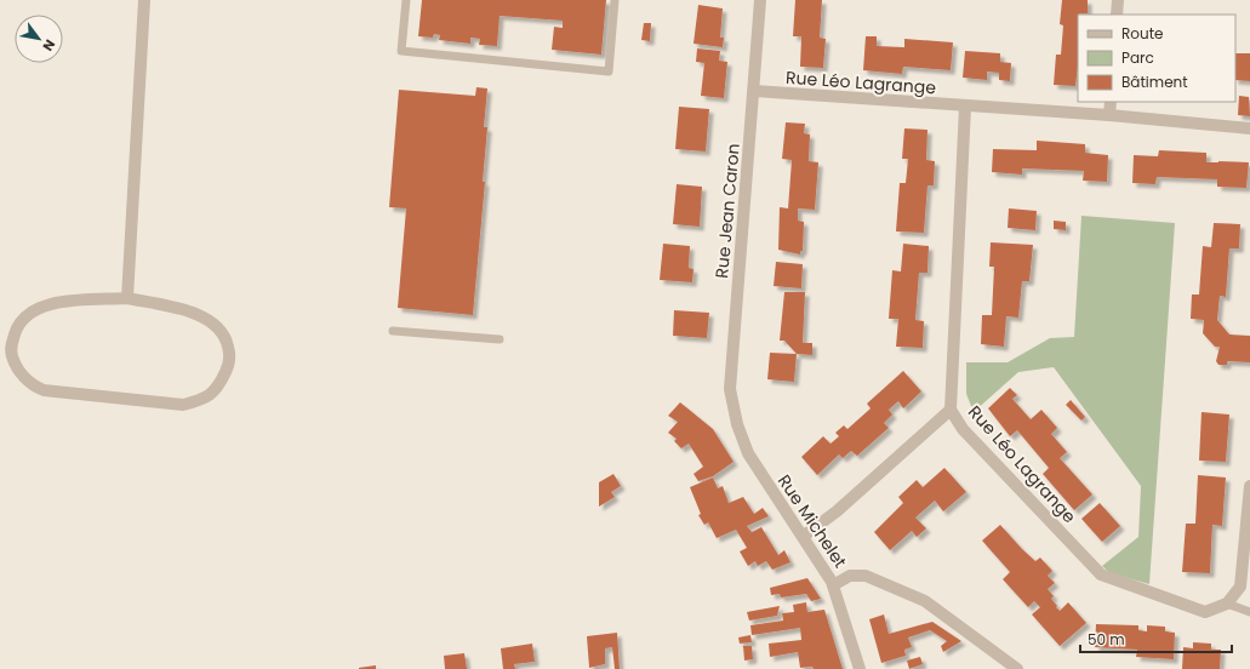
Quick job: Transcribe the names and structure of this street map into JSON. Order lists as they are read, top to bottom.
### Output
{
  "streets": {
    "street": ["Rue Léo Lagrange", "Rue Jean Caron", "Rue Michelet"]
  },
  "crossings": [
    ["Rue Léo Lagrange", "Rue Jean Caron"],
    ["Rue Jean Caron", "Rue Michelet"]
  ],
  "legend": ["Route", "Parc", "Bâtiment"],
  "scale_bar": "50 m",
  "north": "bottom right"
}
